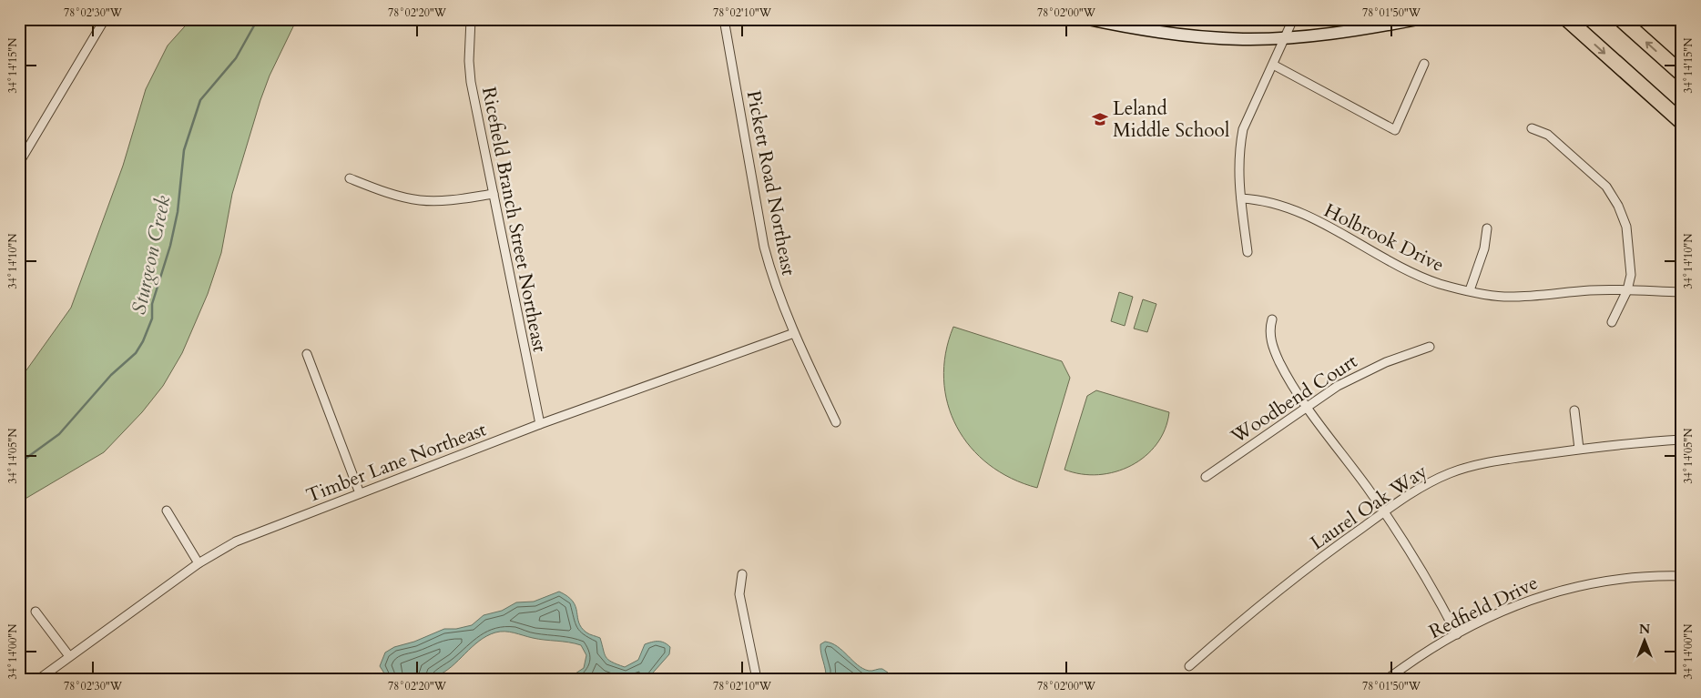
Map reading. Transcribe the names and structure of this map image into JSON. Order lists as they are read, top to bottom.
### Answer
{
  "streets": {
    "street": [
      "Pickett Road Northeast",
      "Ricefield Branch Street Northeast",
      "Holbrook Drive",
      "Woodbend Court",
      "Timber Lane Northeast",
      "Laurel Oak Way",
      "Redfield Drive"
    ]
  },
  "crossings": [
    ["Pickett Road Northeast", "Timber Lane Northeast"],
    ["Ricefield Branch Street Northeast", "Timber Lane Northeast"]
  ],
  "water": ["Sturgeon Creek"],
  "places": {
    "school or university": ["Leland Middle School"]
  },
  "north": "top",
  "coordinates": [
    "78°02'30\"W",
    "78°02'20\"W",
    "78°02'10\"W",
    "78°02'00\"W",
    "78°01'50\"W",
    "34°14'15\"N",
    "34°14'10\"N",
    "34°14'05\"N",
    "34°14'00\"N"
  ]
}
